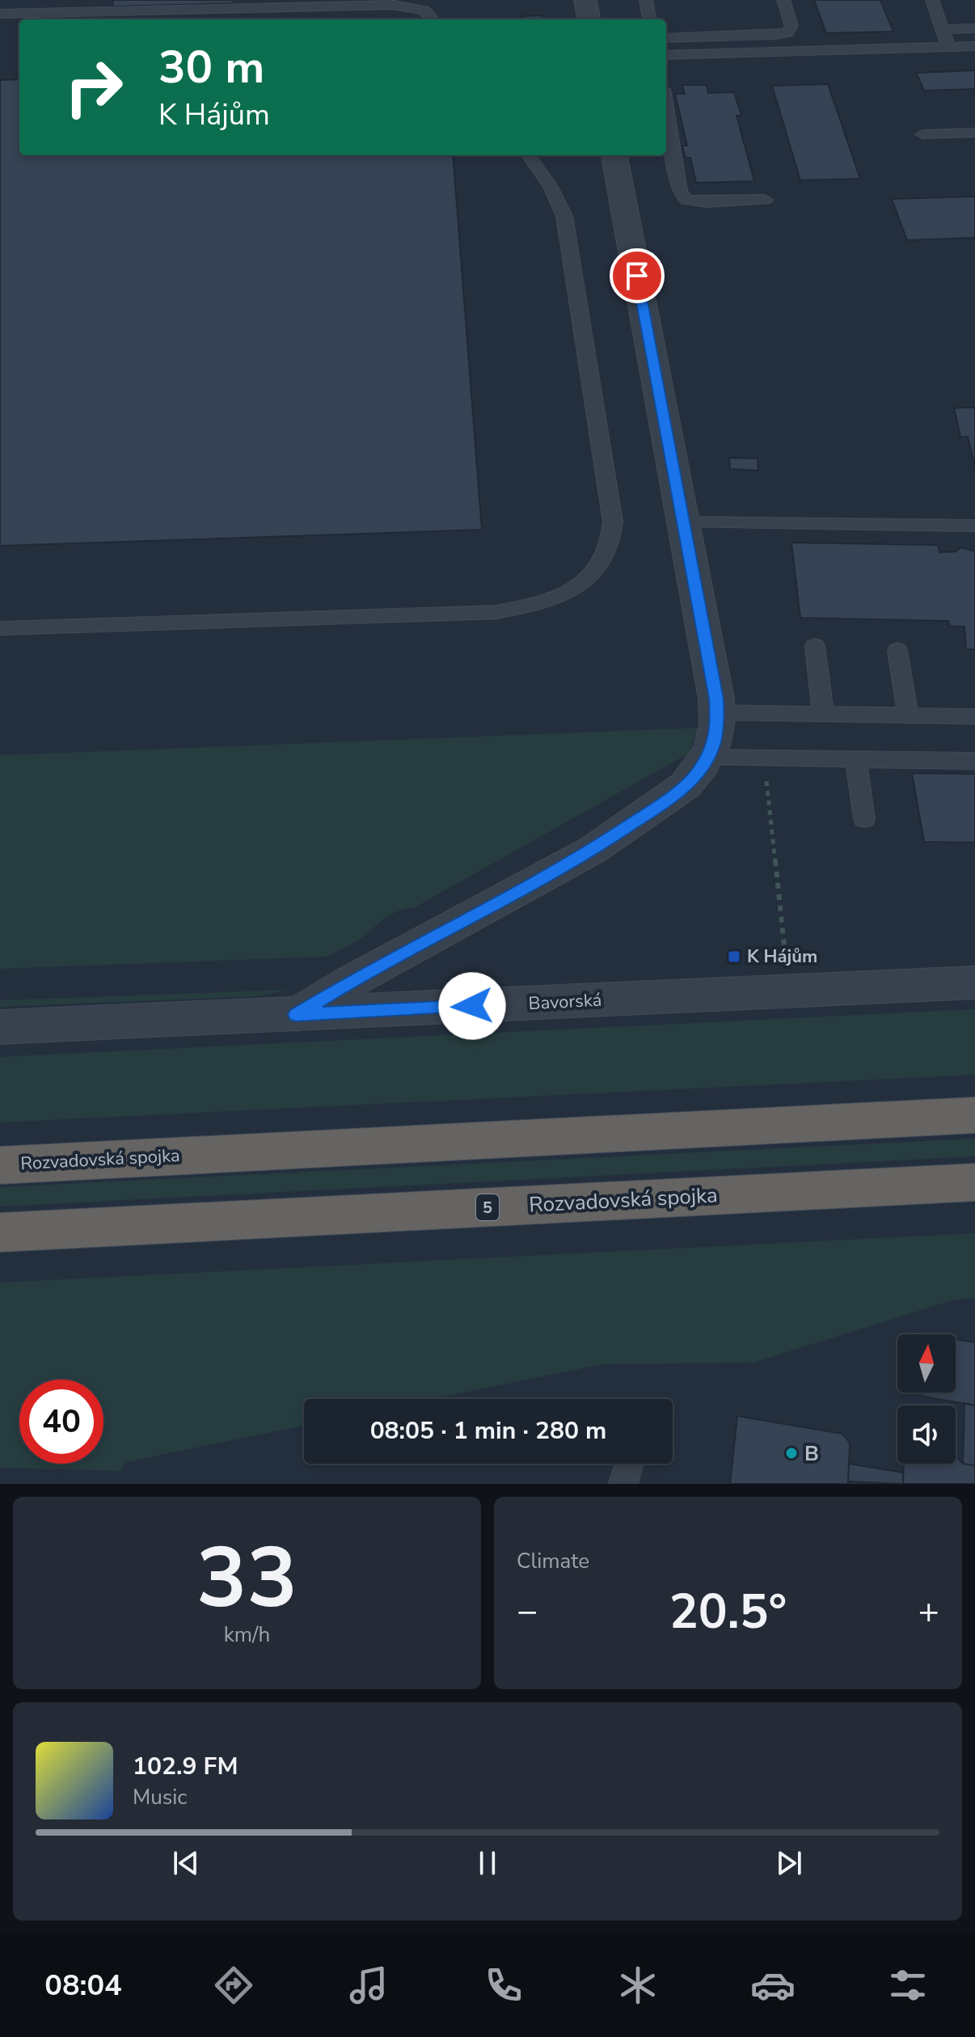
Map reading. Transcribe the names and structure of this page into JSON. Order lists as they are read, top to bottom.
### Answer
{
  "streets": {
    "highway": ["Rozvadovská spojka", "5"],
    "street": ["Bavorská"]
  },
  "places": {
    "transit": ["K Hájům"],
    "other": ["B"]
  },
  "north": "top",
  "page": {
    "turn": ["30 m", "K Hájům"],
    "limit": "40",
    "trip": "08:05 · 1 min · 280 m",
    "tile": [
      ["33", "km/h"],
      "Climate"
    ],
    "heat": ["−", "20.5°", "+"],
    "song": ["102.9 FM", "Music"],
    "tabs": "08:04"
  }
}
